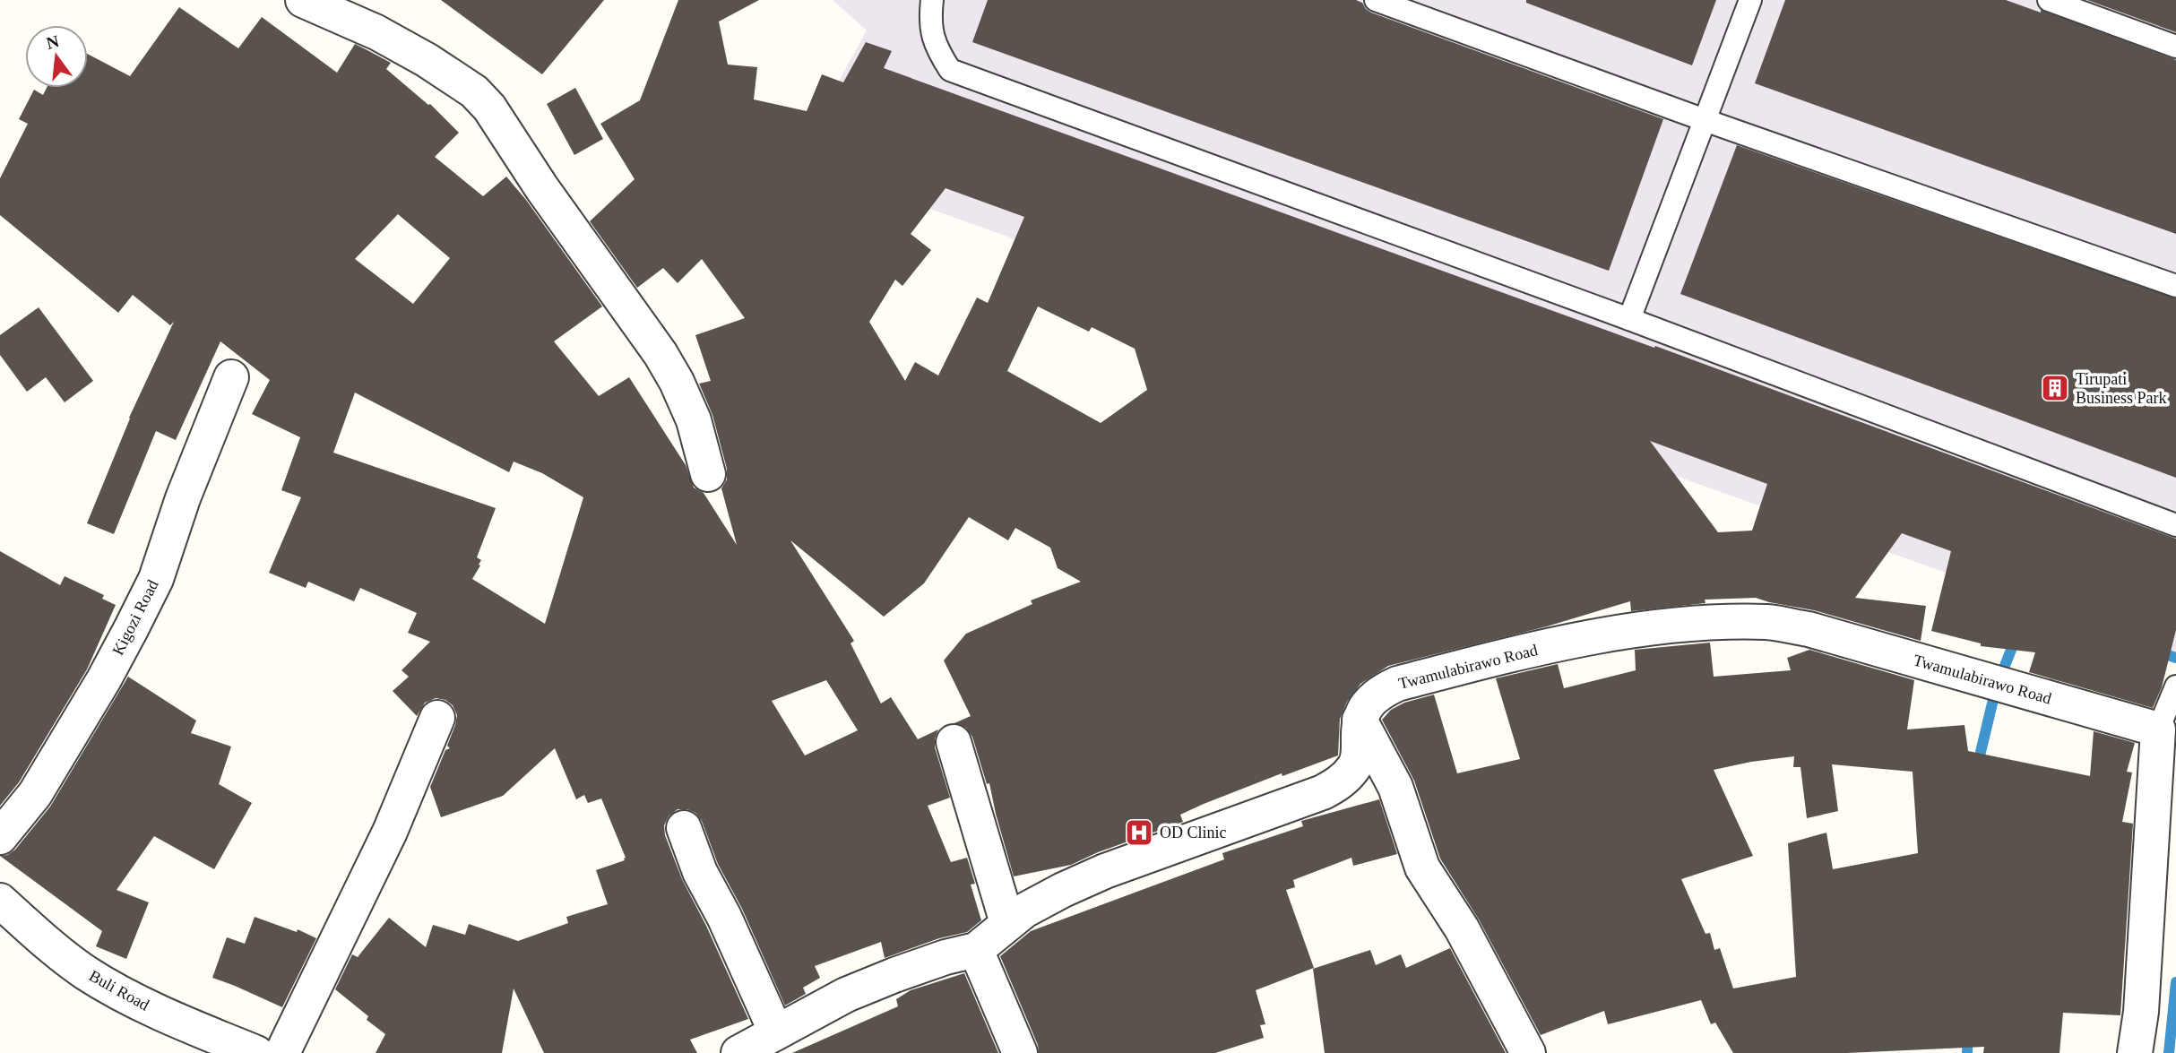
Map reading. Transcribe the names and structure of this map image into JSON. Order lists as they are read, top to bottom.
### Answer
{
  "streets": {
    "street": ["Kigozi Road", "Twamulabirawo Road", "Buli Road"]
  },
  "places": {
    "building": ["Tirupati Business Park"],
    "hospital": ["OD Clinic"]
  },
  "north": "top"
}
